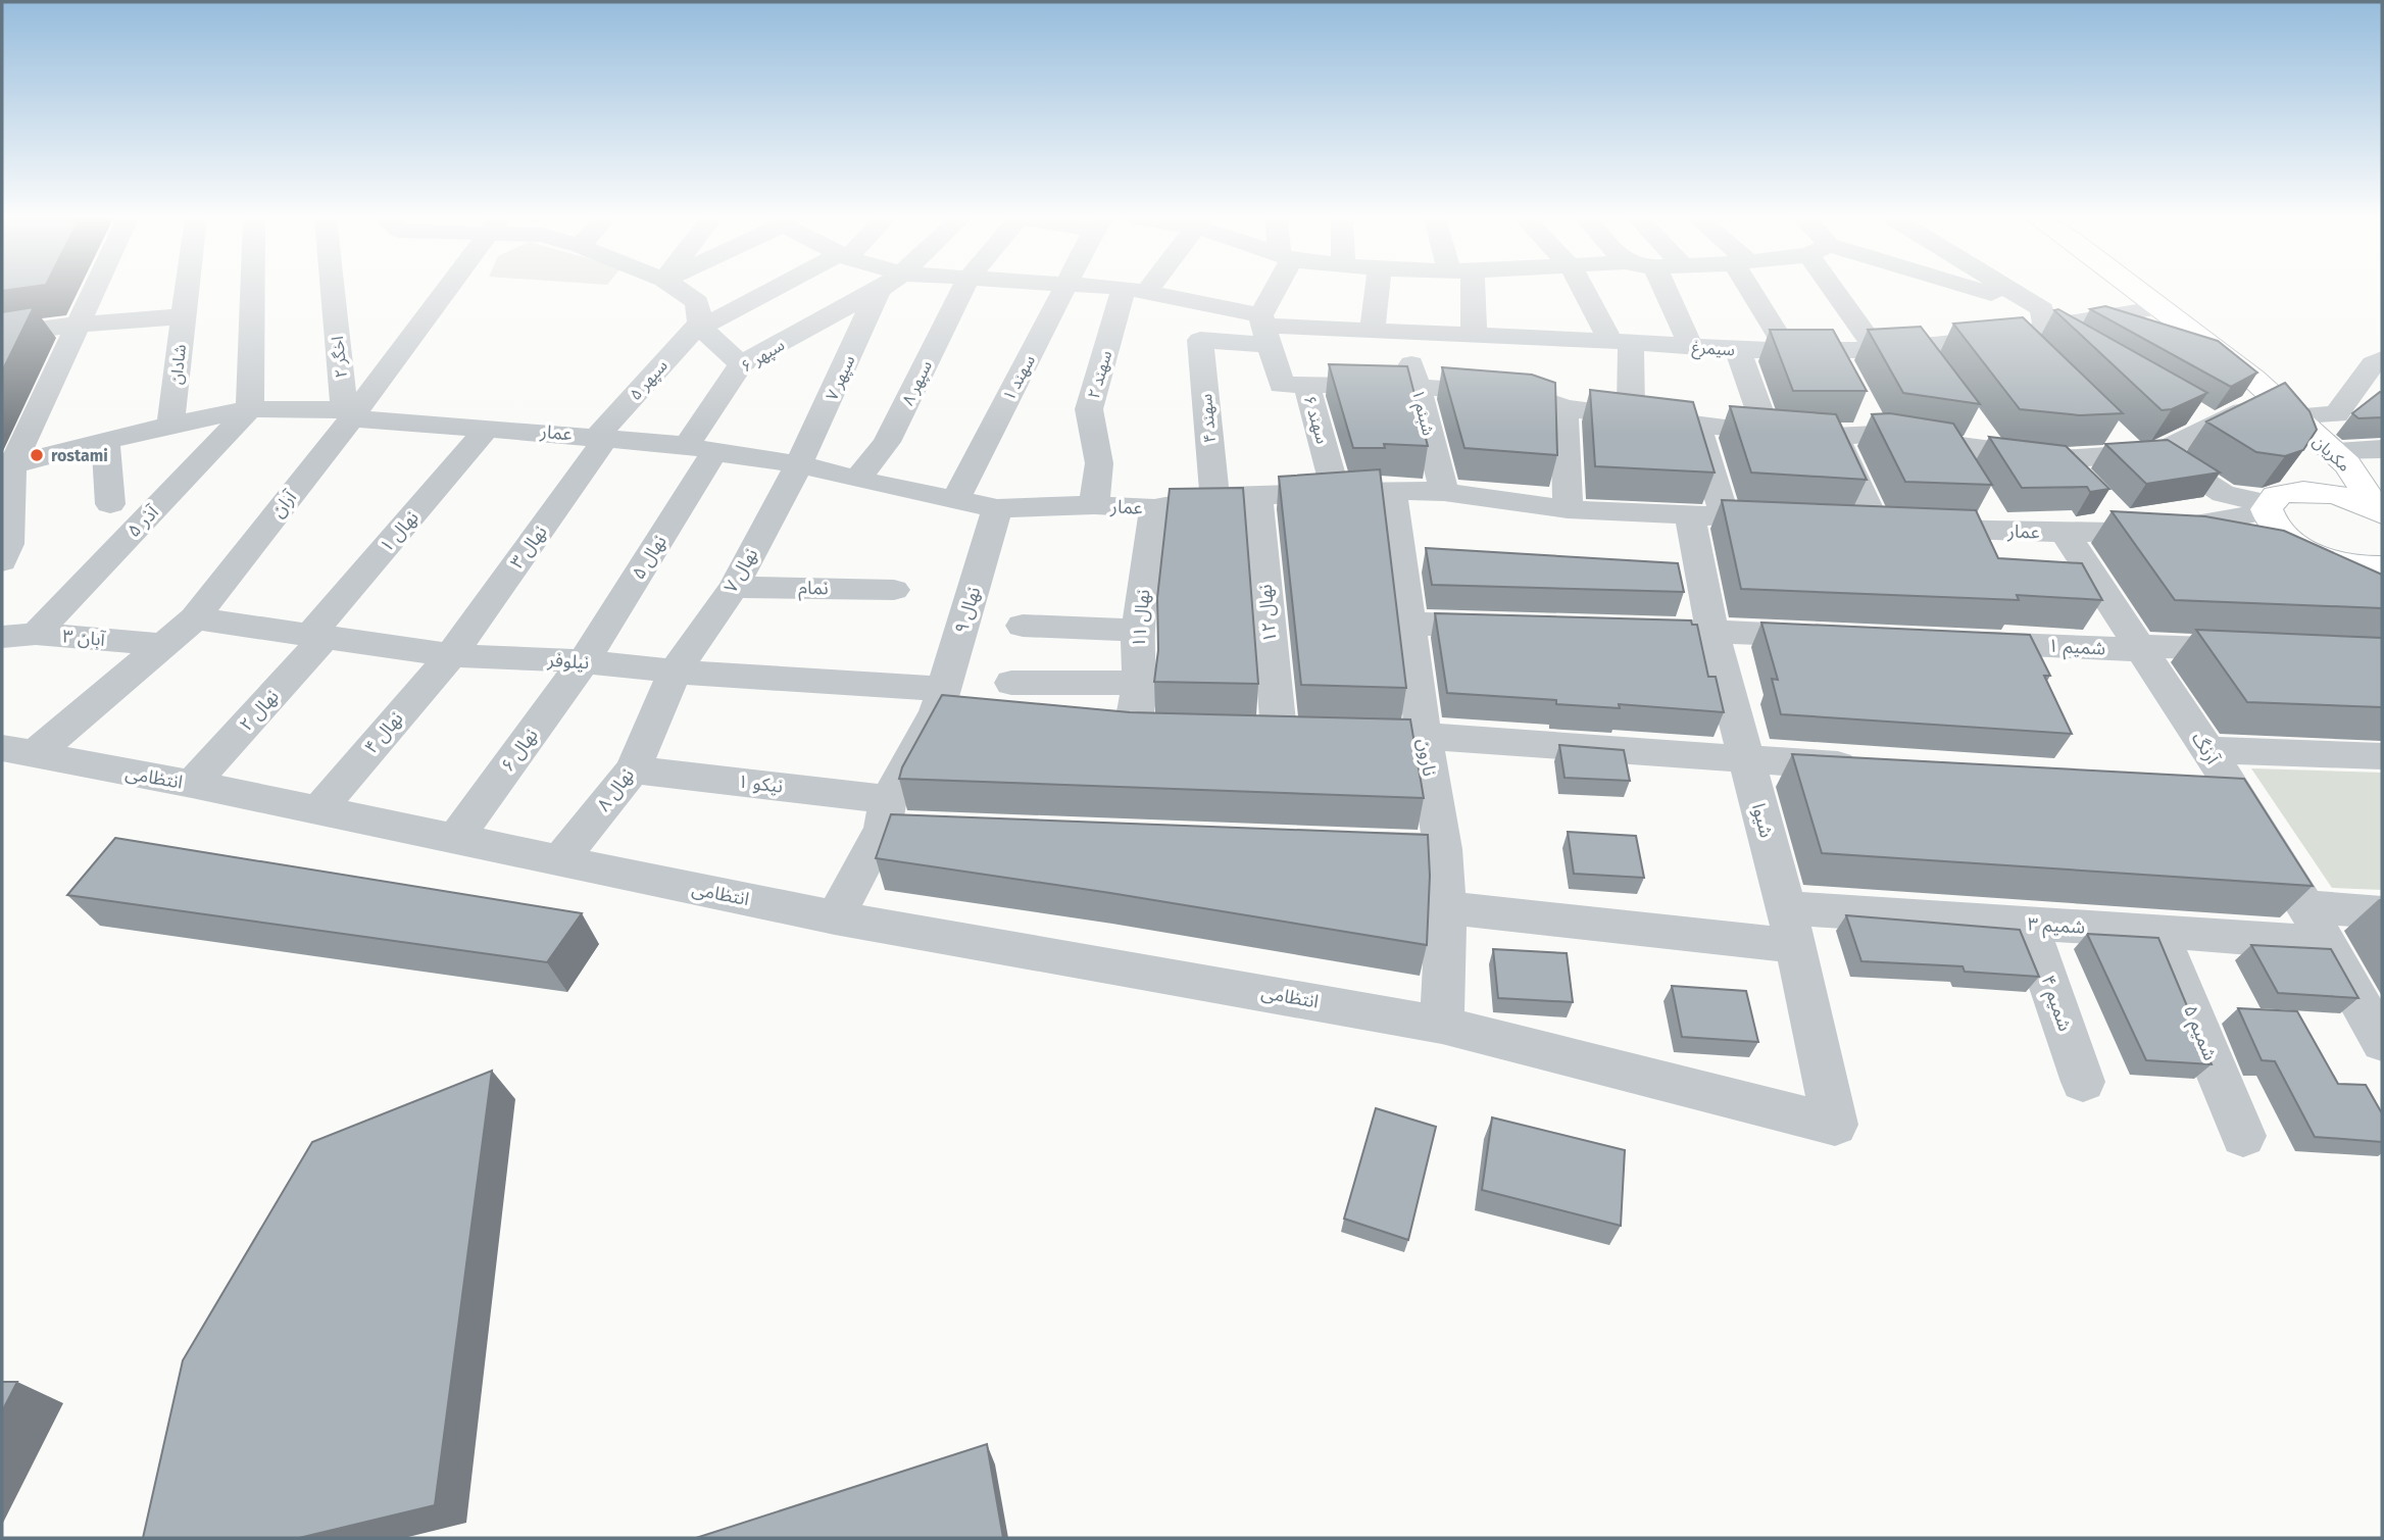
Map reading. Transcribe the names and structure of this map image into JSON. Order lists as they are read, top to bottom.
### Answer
{
  "streets": {
    "main road": ["مکریان"],
    "street": [
      "سیمرغ",
      "سپهر ۶",
      "اخگر ۲",
      "شادان",
      "سهند ۲",
      "سپهر ۷",
      "سهند ۱",
      "سپهر ۵",
      "سپهر ۸",
      "شبنم ۱",
      "سهند ۴",
      "سهند ۶",
      "عمار",
      "آران",
      "آذر ۵",
      "نهال ۱",
      "نهال ۳",
      "نهال ۵",
      "نهال ۷",
      "نمام",
      "نهال ۹",
      "نهال ۱۲",
      "نهال ۱۱",
      "آبان ۳",
      "شمیم ۱",
      "نیلوفر",
      "نهال ۲",
      "نهال ۴",
      "آرنگ",
      "نهال ۶",
      "نارون",
      "انتظامی",
      "نیکو ۱",
      "نهال ۸",
      "شیوا",
      "شمیم ۳",
      "شمیم ۴",
      "شمیم ۵"
    ]
  },
  "crossings": [
    ["سیمرغ", "شبنم ۱"],
    ["سیمرغ", "سهند ۴"],
    ["سیمرغ", "سهند ۶"],
    ["سیمرغ", "مکریان"],
    ["سپهر ۶", "سپهر ۷"],
    ["سپهر ۶", "عمار"],
    ["سپهر ۶", "نهال ۵"],
    ["اخگر ۲", "عمار"],
    ["اخگر ۲", "آران"],
    ["شادان", "عمار"],
    ["سهند ۲", "عمار"],
    ["سپهر ۷", "عمار"],
    ["سپهر ۷", "نهال ۷"],
    ["سهند ۱", "عمار"],
    ["سپهر ۵", "عمار"],
    ["سپهر ۵", "نهال ۳"],
    ["سپهر ۸", "عمار"],
    ["شبنم ۱", "عمار"],
    ["سهند ۴", "سهند ۶"],
    ["سهند ۴", "عمار"],
    ["سهند ۶", "عمار"],
    ["عمار", "آران"],
    ["عمار", "آذر ۵"],
    ["عمار", "نهال ۱"],
    ["عمار", "نهال ۳"],
    ["عمار", "نهال ۵"],
    ["عمار", "نهال ۷"],
    ["عمار", "نهال ۹"],
    ["عمار", "نهال ۱۲"],
    ["عمار", "نهال ۱۱"],
    ["عمار", "آرنگ"],
    ["عمار", "نارون"],
    ["عمار", "شیوا"],
    ["آران", "آبان ۳"],
    ["آران", "نیلوفر"],
    ["آران", "انتظامی"],
    ["آذر ۵", "آبان ۳"],
    ["نهال ۱", "نیلوفر"],
    ["نهال ۱", "نهال ۲"],
    ["نهال ۳", "نیلوفر"],
    ["نهال ۳", "نهال ۴"],
    ["نهال ۵", "نیلوفر"],
    ["نهال ۵", "نهال ۶"],
    ["نهال ۷", "نمام"],
    ["نهال ۷", "نیلوفر"],
    ["نهال ۷", "نهال ۸"],
    ["نهال ۹", "نیلوفر"],
    ["نهال ۹", "انتظامی"],
    ["نهال ۹", "نیکو ۱"],
    ["نهال ۱۲", "نارون"],
    ["شمیم ۱", "آرنگ"],
    ["نیلوفر", "نهال ۲"],
    ["نیلوفر", "نهال ۴"],
    ["نیلوفر", "نهال ۶"],
    ["نیلوفر", "نهال ۸"],
    ["نهال ۲", "انتظامی"],
    ["نهال ۴", "انتظامی"],
    ["آرنگ", "شمیم ۳"],
    ["نهال ۶", "انتظامی"],
    ["نارون", "انتظامی"],
    ["نارون", "شمیم ۳"],
    ["انتظامی", "نهال ۸"],
    ["انتظامی", "شیوا"],
    ["نیکو ۱", "نهال ۸"],
    ["شیوا", "شمیم ۳"],
    ["شمیم ۳", "شمیم ۴"],
    ["شمیم ۳", "شمیم ۵"]
  ],
  "places": ["rostami"]
}
